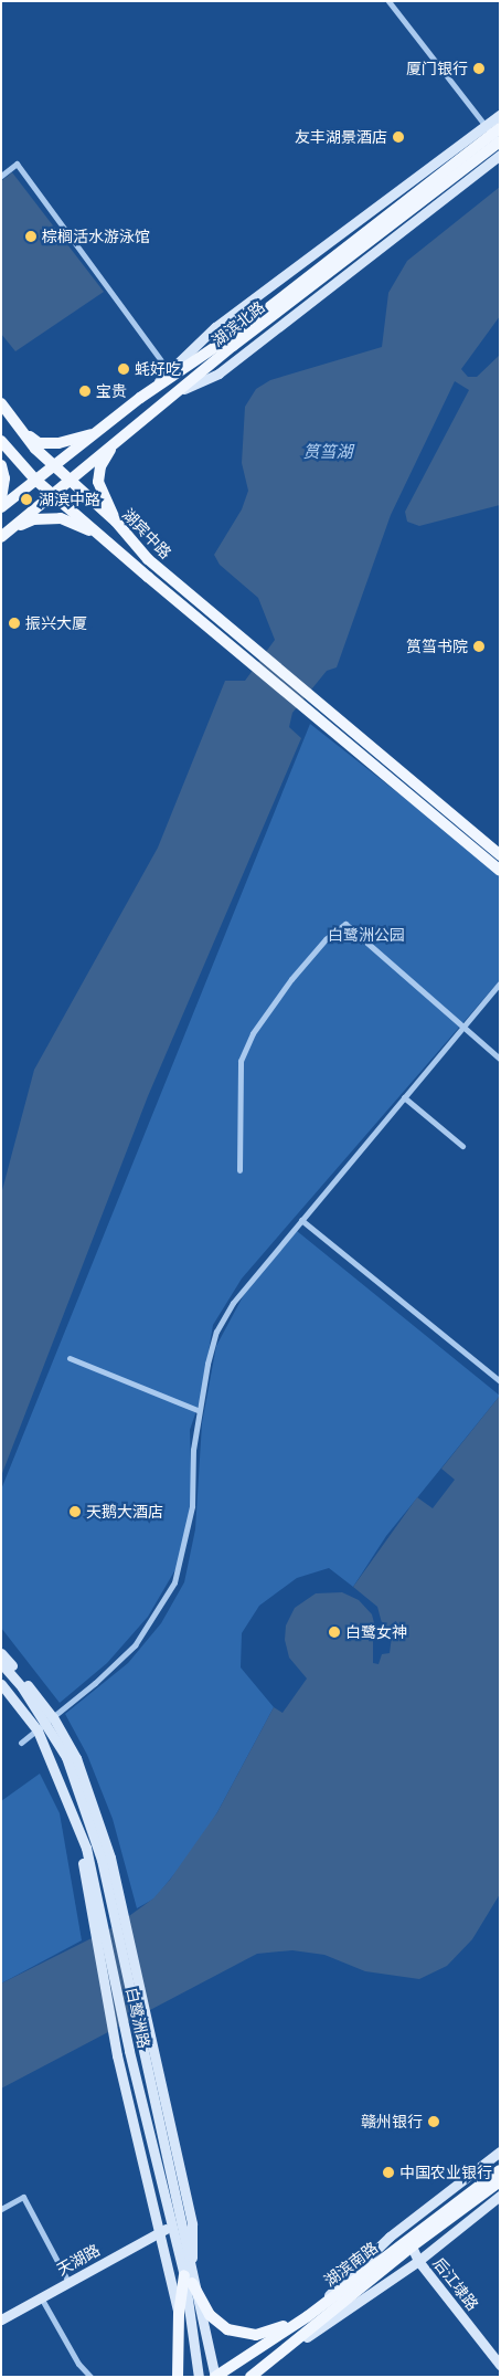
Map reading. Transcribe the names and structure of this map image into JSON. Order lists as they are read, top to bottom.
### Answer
{
  "streets": {
    "main road": [
      "湖滨北路",
      "湖宾中路",
      "白鹭洲路",
      "天湖路",
      "湖滨南路",
      "后江埭路"
    ]
  },
  "crossings": [
    ["湖滨北路", "湖宾中路"],
    ["白鹭洲路", "天湖路"],
    ["白鹭洲路", "湖滨南路"],
    ["湖滨南路", "后江埭路"]
  ],
  "water": ["筼筜湖"],
  "parks": ["白鹭洲公园"],
  "places": [
    "厦门银行",
    "友丰湖景酒店",
    "棕榈活水游泳馆",
    "蚝好吃",
    "宝贵",
    "湖滨中路",
    "振兴大厦",
    "筼筜书院",
    "天鹅大酒店",
    "白鹭女神",
    "赣州银行",
    "中国农业银行"
  ]
}
